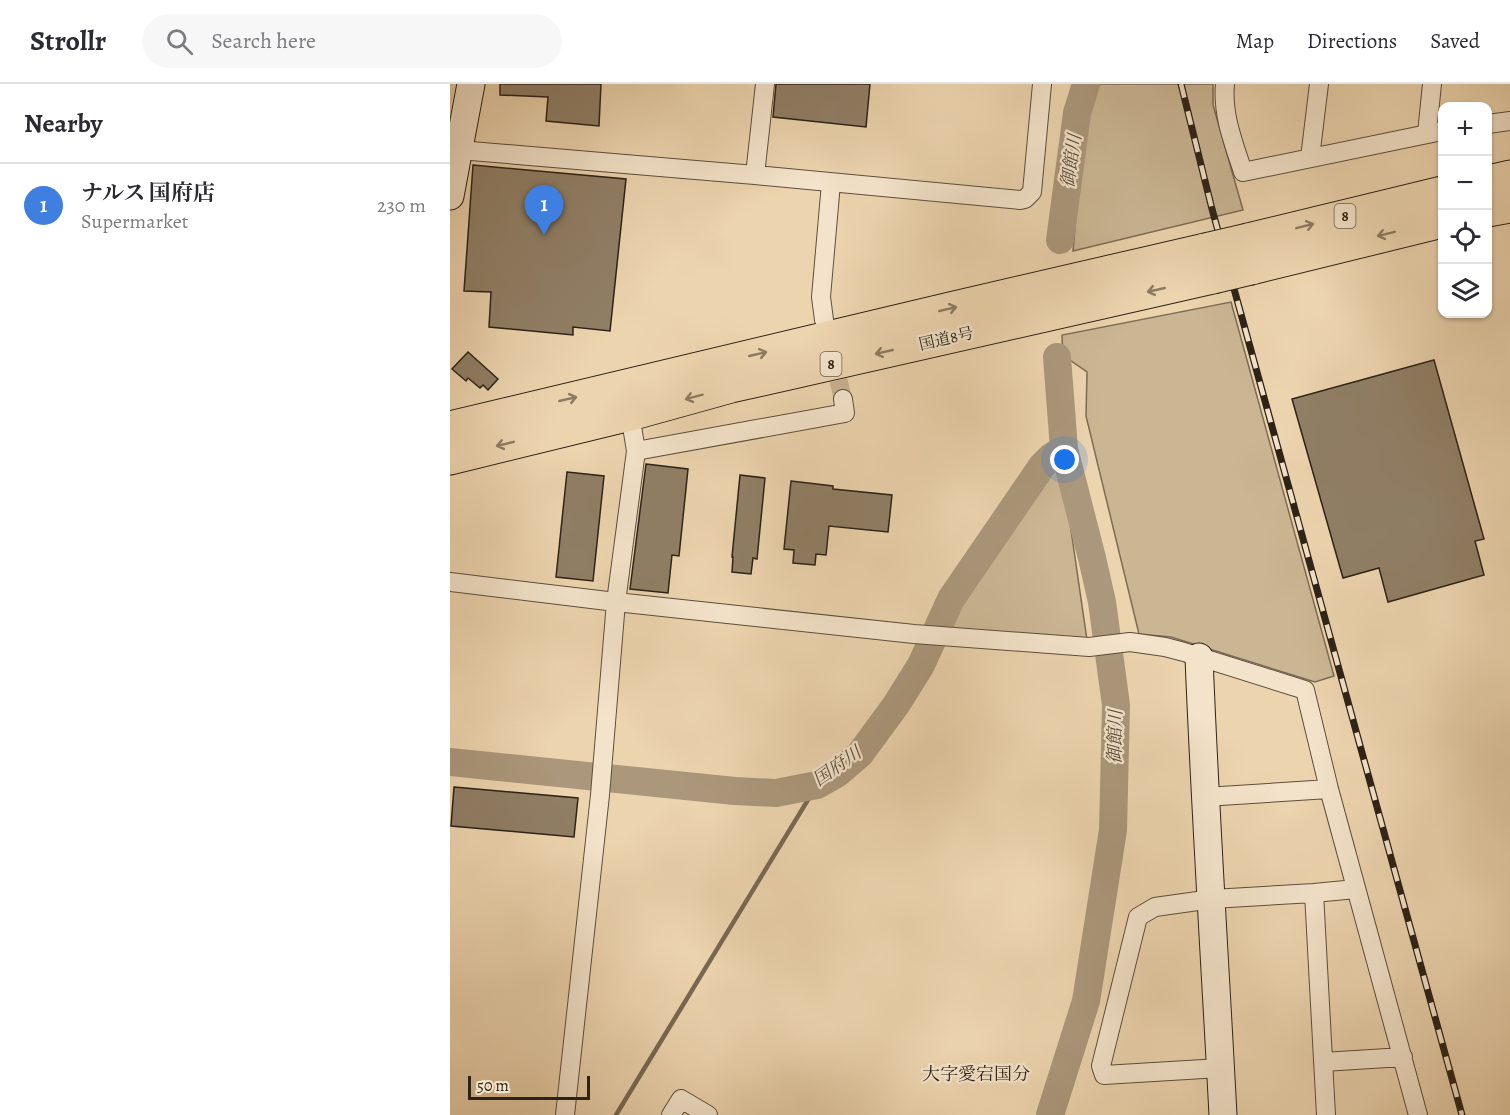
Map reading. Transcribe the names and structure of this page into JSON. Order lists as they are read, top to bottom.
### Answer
{
  "streets": {
    "highway": ["8", "国道8号"]
  },
  "districts": ["大字愛宕国分"],
  "water": ["御館川", "国府川"],
  "scale_bar": "50 m",
  "page": {
    "header": "Strollr",
    "search": "Search here",
    "nav": ["Map", "Directions", "Saved"],
    "heading": "Nearby",
    "map_buttons": ["+", "−"],
    "list": [
      {
        "mark": "1",
        "name": "ナルス 国府店",
        "note": "Supermarket",
        "value": "230 m"
      }
    ],
    "pins": "1",
    "scale": "50 m"
  }
}
